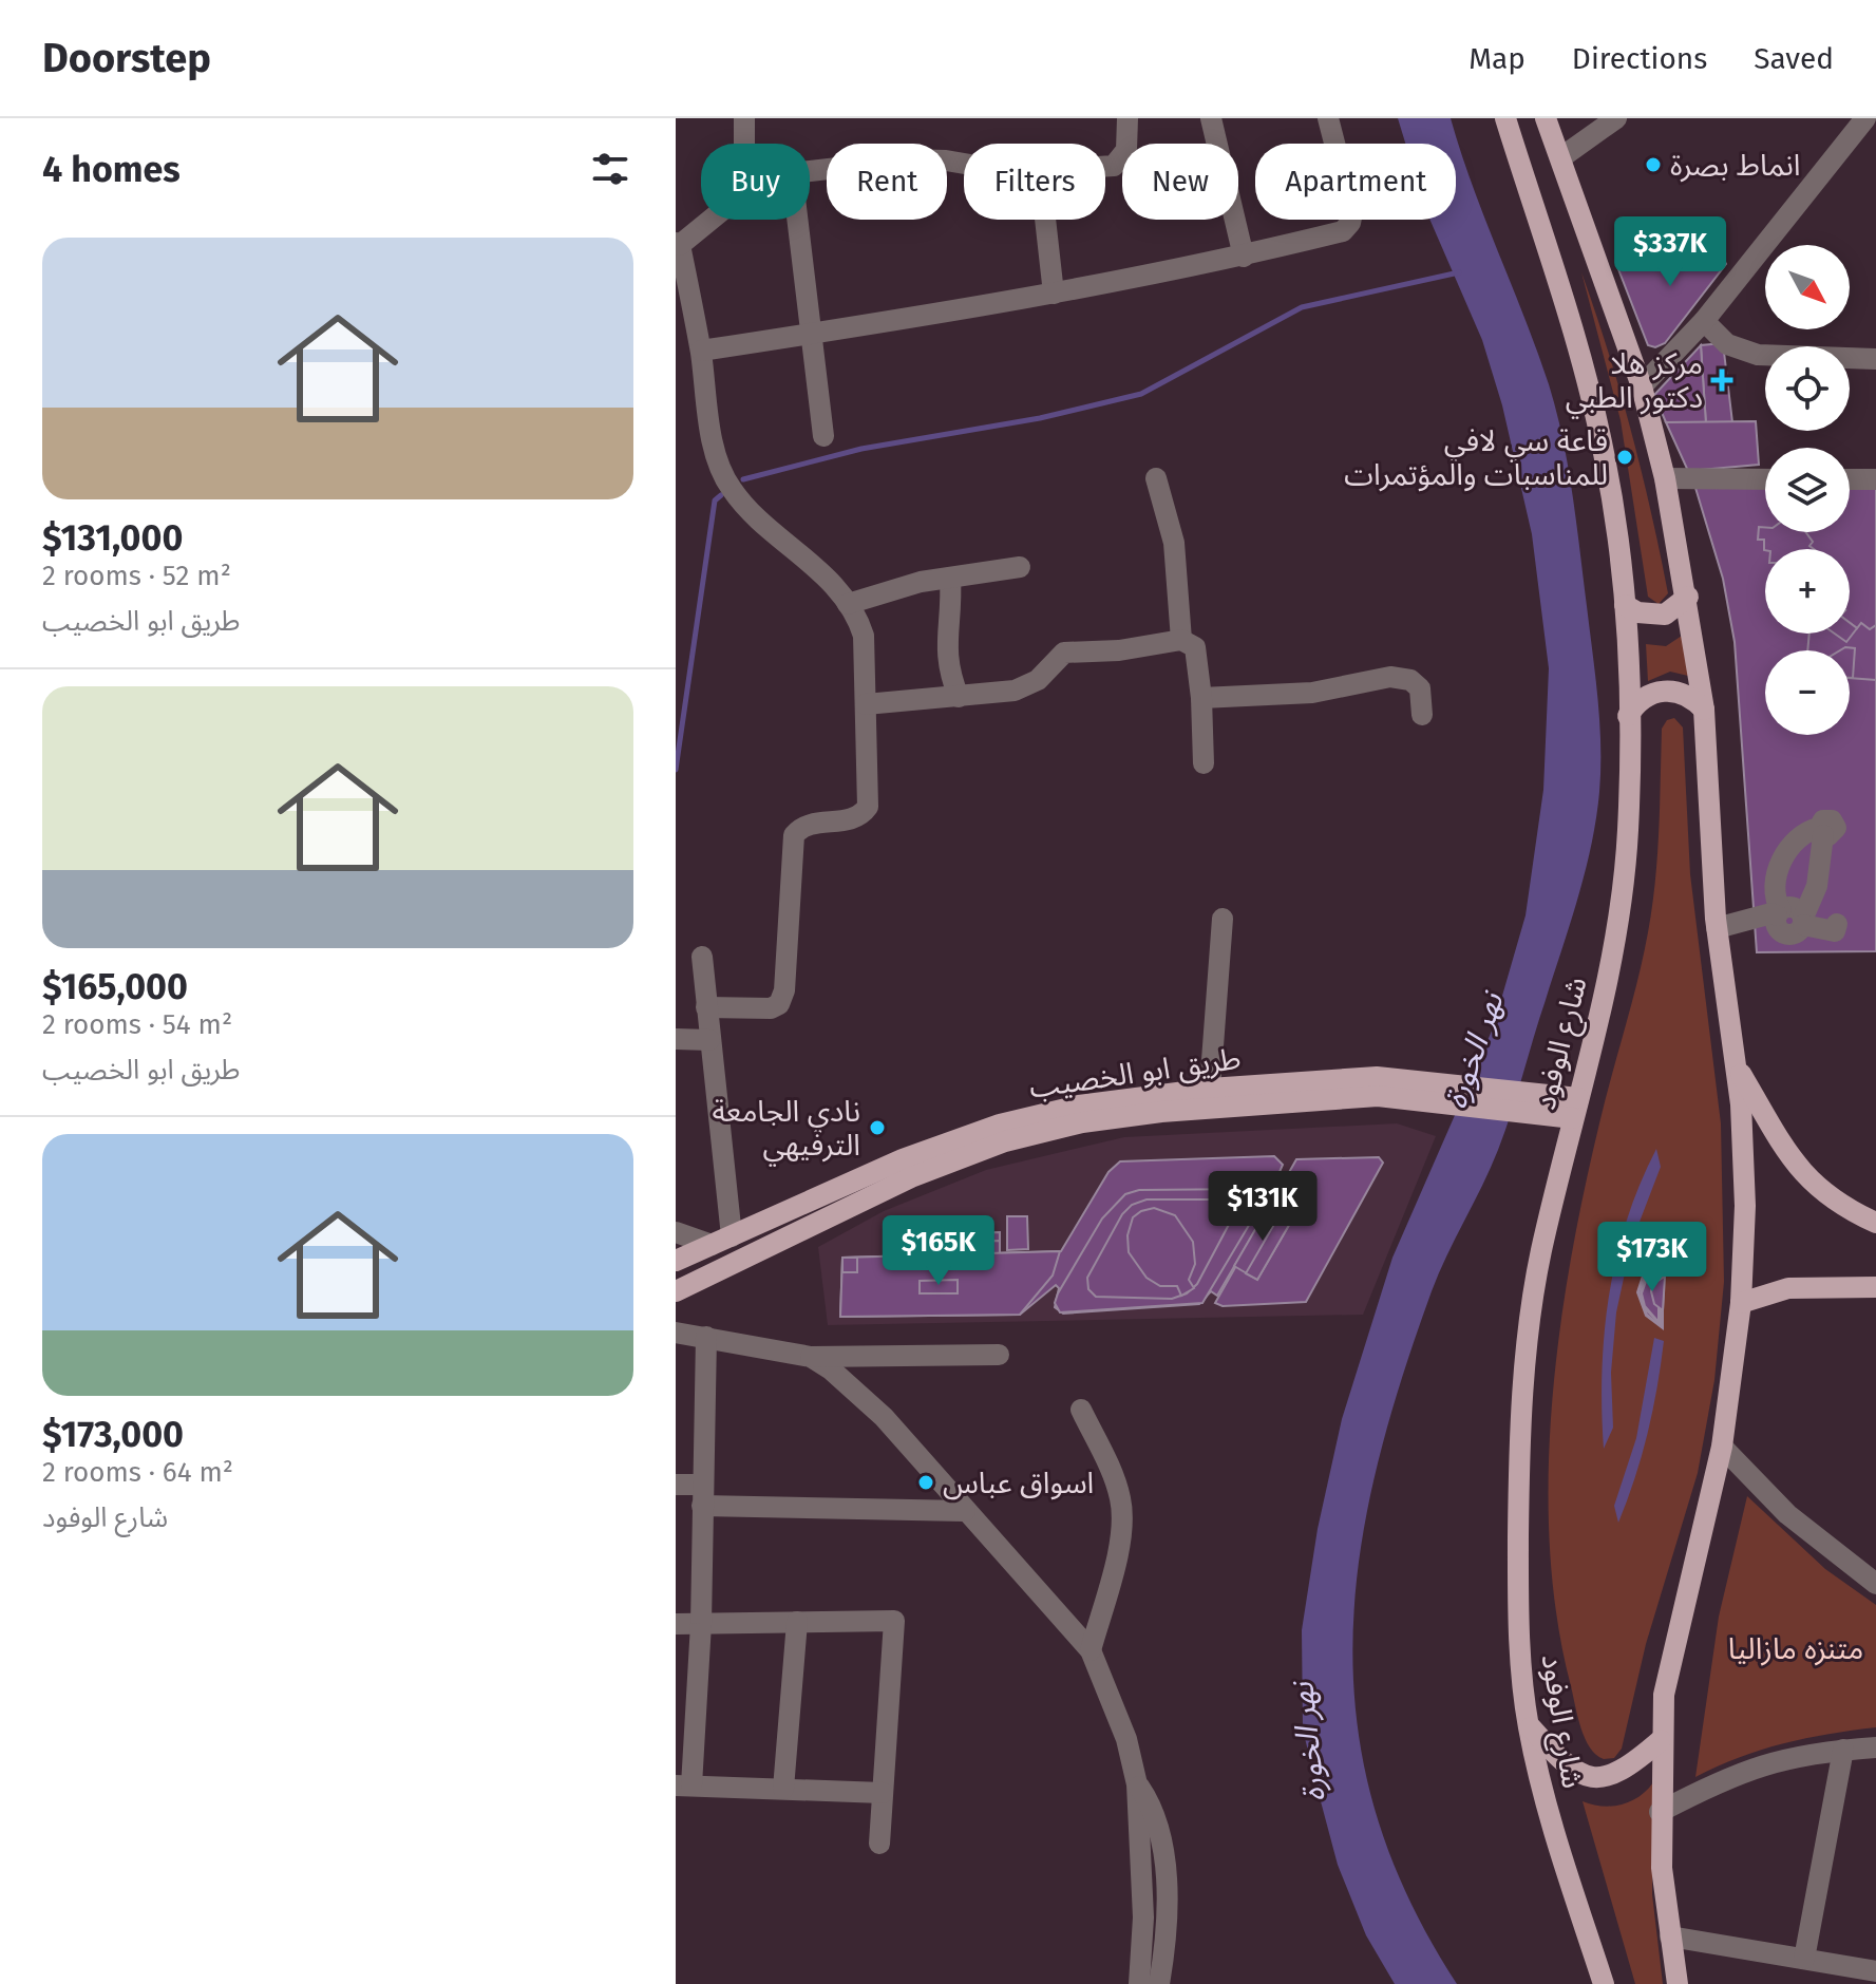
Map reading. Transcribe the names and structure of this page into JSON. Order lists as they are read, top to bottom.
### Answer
{
  "streets": {
    "main road": ["شارع الوفود", "طريق ابو الخصيب"]
  },
  "crossings": [
    ["شارع الوفود", "طريق ابو الخصيب"]
  ],
  "water": ["نهر الخورة"],
  "parks": ["متنزه مازاليا"],
  "places": {
    "other": [
      "انماط بصرة",
      "قاعة سي لافي للمناسبات والمؤتمرات",
      "نادي الجامعة الترفيهي",
      "اسواق عباس"
    ],
    "health": ["مركز هلا دكتور الطبي"]
  },
  "north": "bottom right",
  "page": {
    "header": "Doorstep",
    "nav": ["Map", "Directions", "Saved"],
    "heading": "4 homes",
    "chip": [
      "Buy",
      "Rent",
      "Filters",
      "New",
      "Apartment"
    ],
    "price": [
      "$337K",
      "$131K",
      "$165K",
      "$173K"
    ],
    "list": [
      {
        "name": "$131,000",
        "note": "2 rooms · 52 m² · طريق ابو الخصيب"
      },
      {
        "name": "$165,000",
        "note": "2 rooms · 54 m² · طريق ابو الخصيب"
      },
      {
        "name": "$173,000",
        "note": "2 rooms · 64 m² · شارع الوفود"
      }
    ],
    "map_buttons": ["+", "−"]
  }
}
